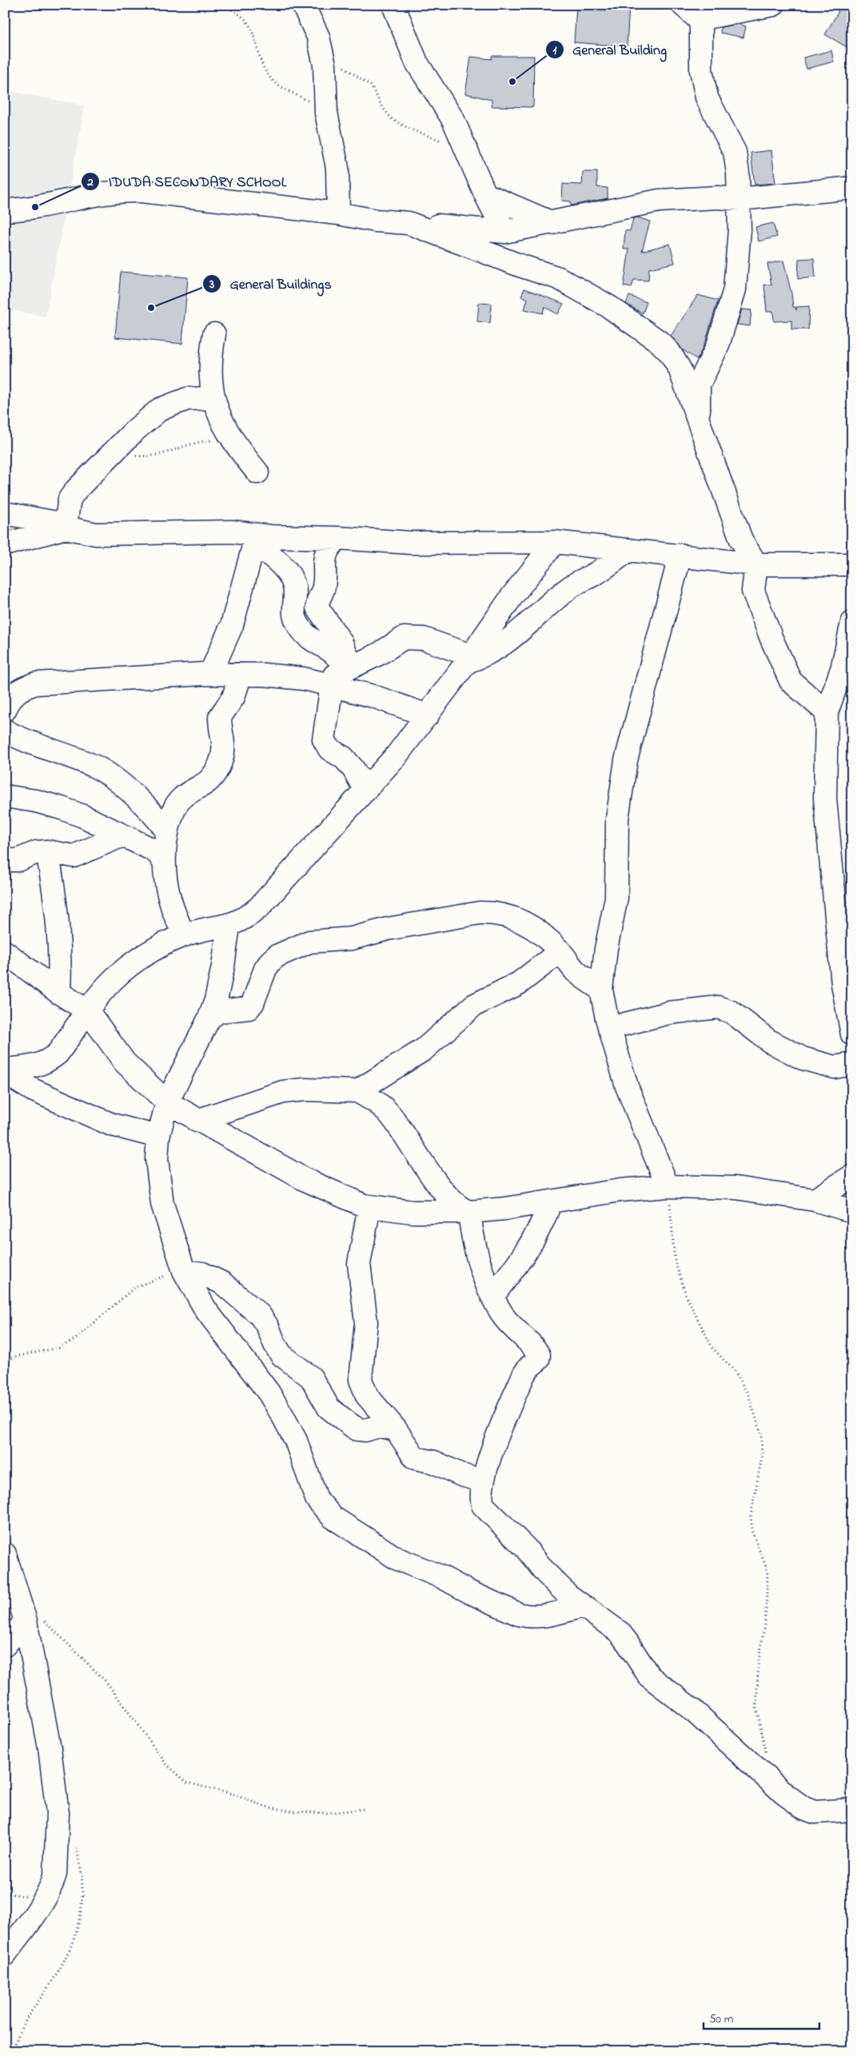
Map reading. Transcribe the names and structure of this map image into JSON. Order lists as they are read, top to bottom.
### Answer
{
  "places": ["General Building", "IDUDA SECONDARY SCHOOL", "General Buildings"],
  "scale_bar": "50 m"
}
